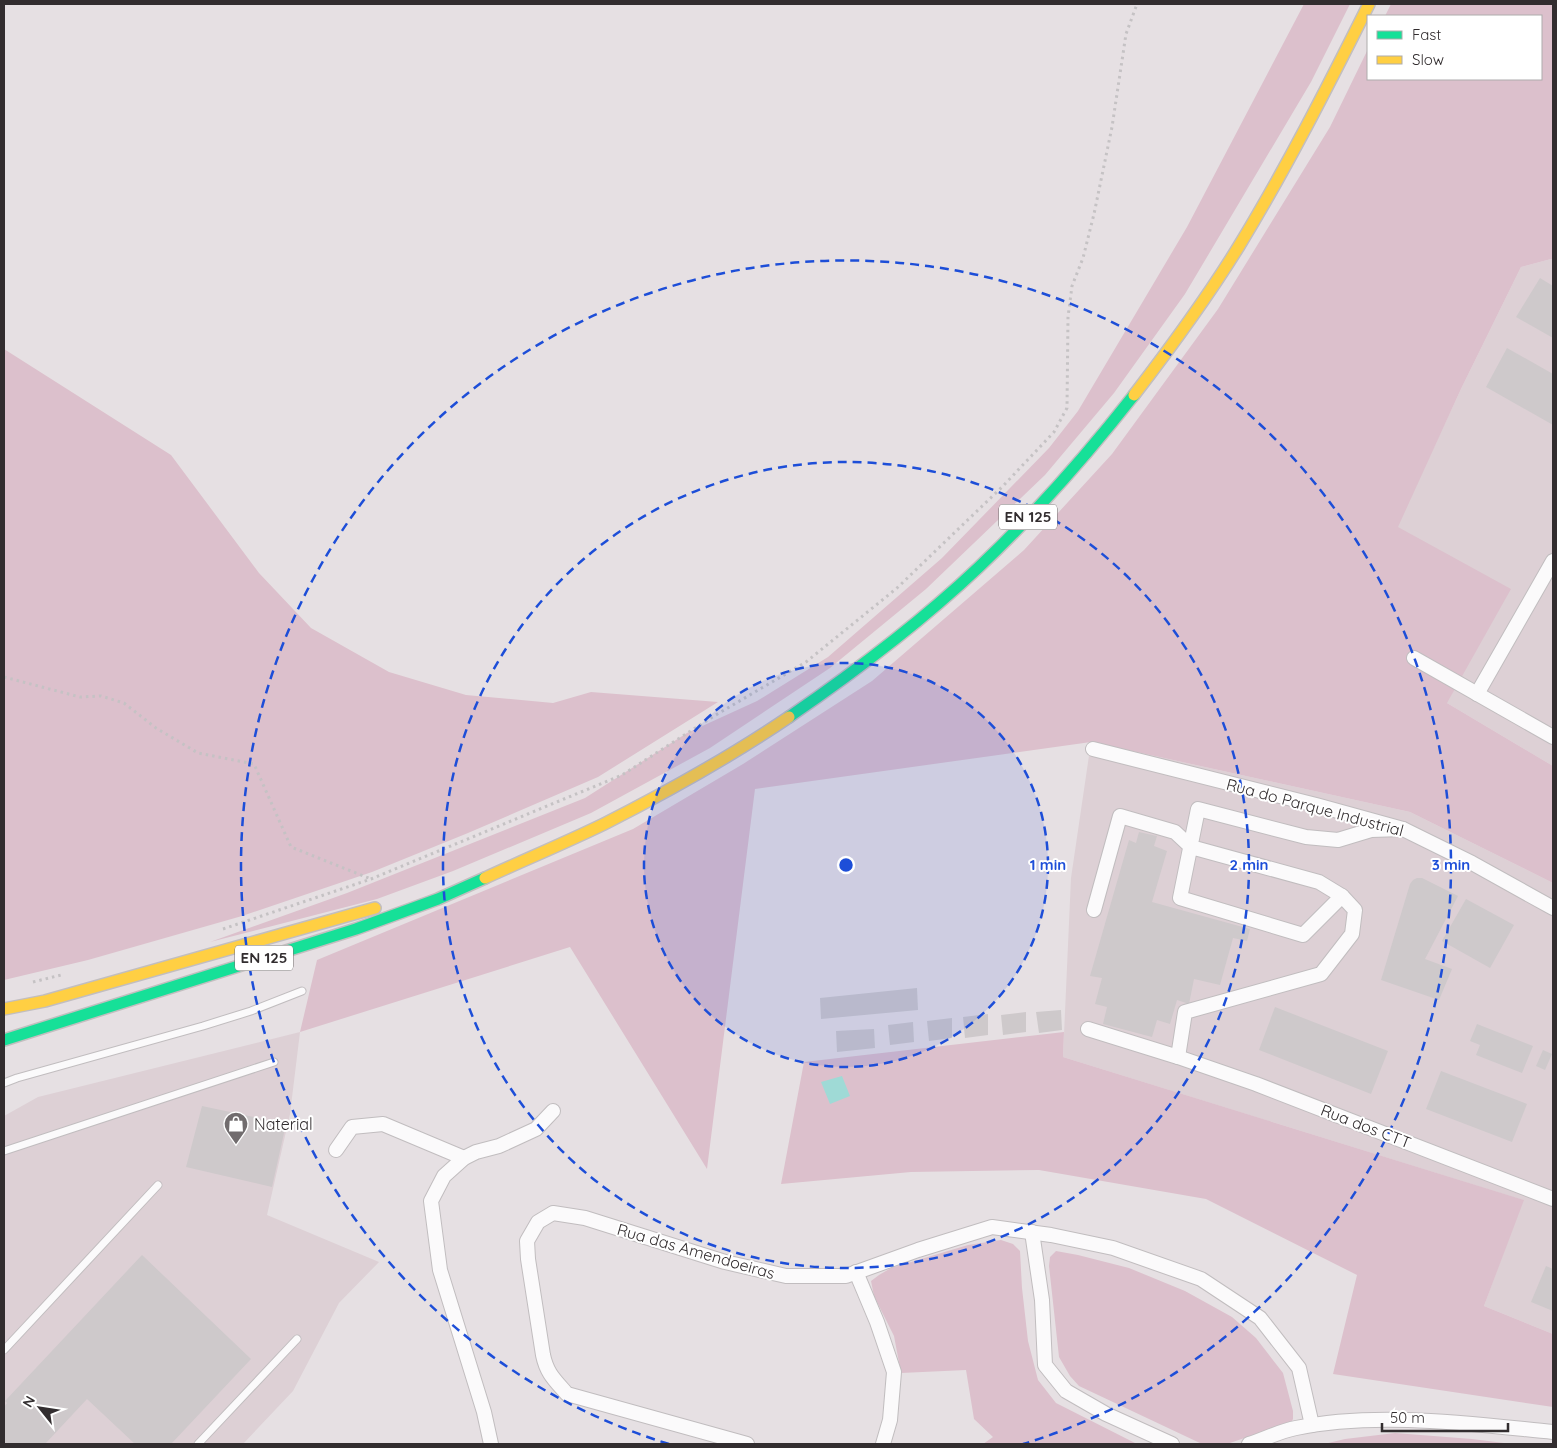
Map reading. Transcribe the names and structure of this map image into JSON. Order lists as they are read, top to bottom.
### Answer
{
  "streets": {
    "main road": ["EN 125"],
    "street": ["Rua do Parque Industrial", "Rua dos CTT", "Rua das Amendoeiras"]
  },
  "places": {
    "shop": ["Naterial"]
  },
  "legend": ["Fast", "Slow"],
  "scale_bar": "50 m",
  "north": "top left",
  "rings": ["1 min", "2 min", "3 min"]
}
